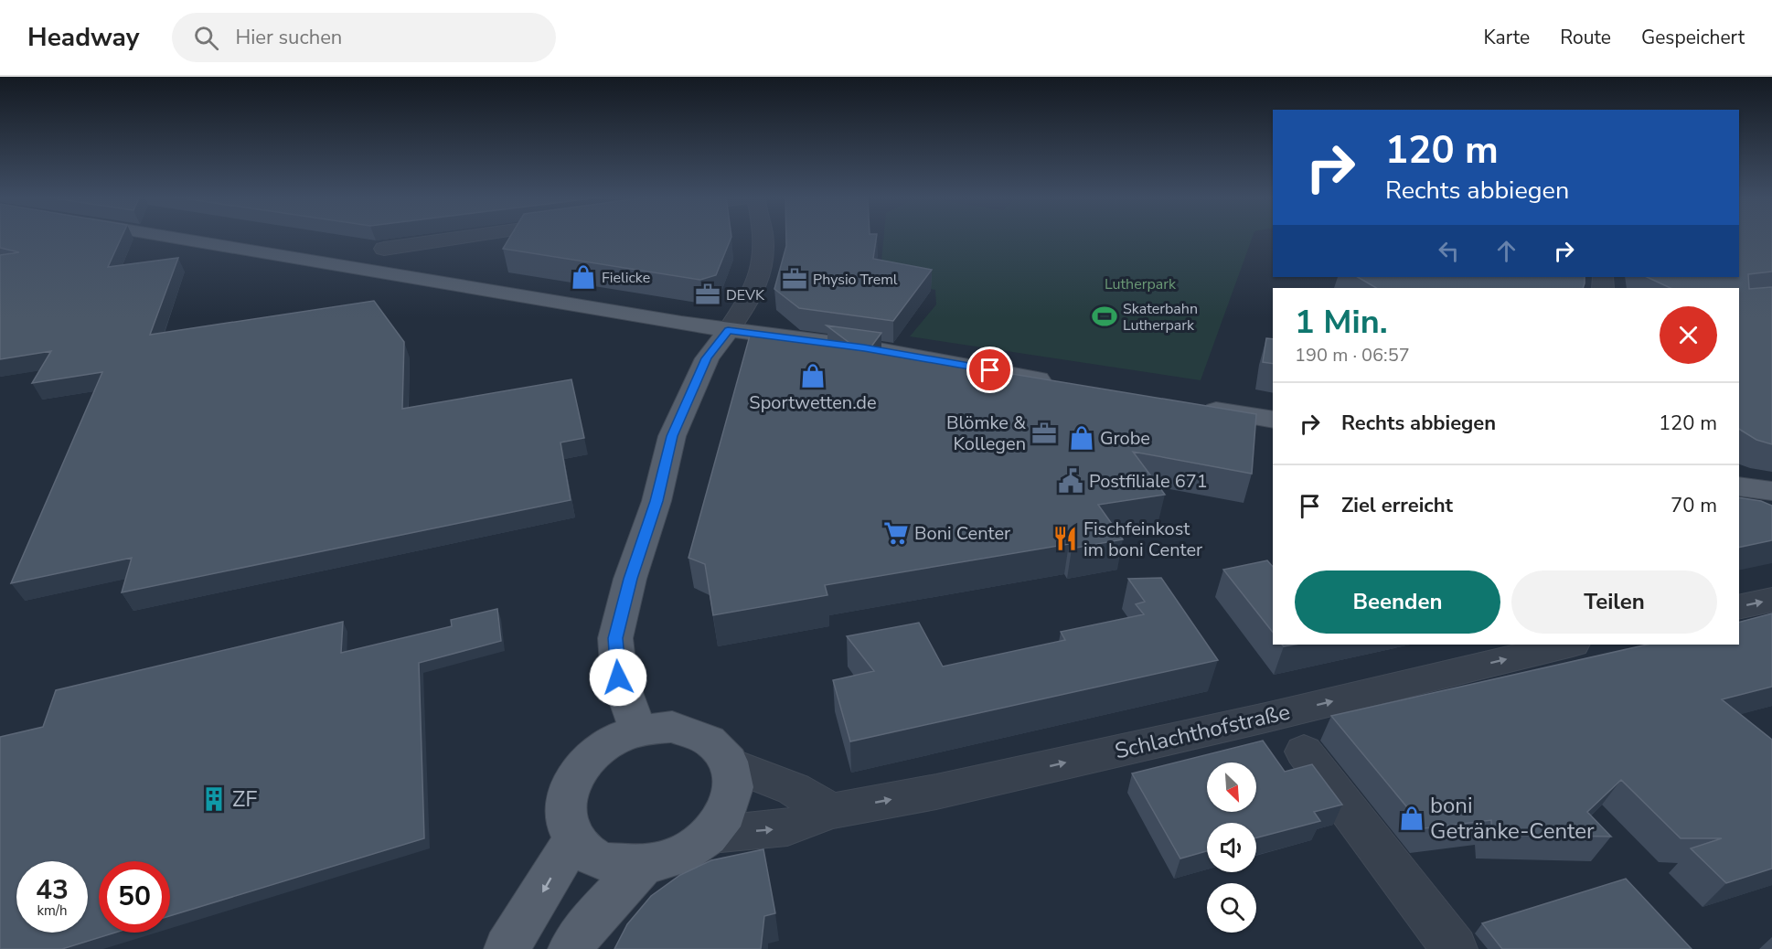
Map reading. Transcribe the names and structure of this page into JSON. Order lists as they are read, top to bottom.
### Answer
{
  "streets": {
    "street": ["Schlachthofstraße"]
  },
  "one_way": ["Schlachthofstraße"],
  "parks": ["Lutherpark"],
  "places": {
    "shop": [
      "Fielicke",
      "Sportwetten.de",
      "Grobe",
      "boni Getränke-Center"
    ],
    "office": ["Physio Treml", "DEVK", "Blömke & Kollegen"],
    "sports": ["Skaterbahn Lutherpark"],
    "public building": ["Postfiliale 671"],
    "supermarket": ["Boni Center"],
    "restaurant": ["Fischfeinkost im boni Center"],
    "building": ["ZF"]
  },
  "north": "bottom right",
  "page": {
    "header": "Headway",
    "search": "Hier suchen",
    "nav": ["Karte", "Route", "Gespeichert"],
    "turn": ["120 m", "Rechts abbiegen"],
    "heading": ["1 Min.", "190 m · 06:57"],
    "list": [
      {
        "name": "Rechts abbiegen",
        "value": "120 m"
      },
      {
        "name": "Ziel erreicht",
        "value": "70 m"
      }
    ],
    "buttons": ["Beenden", "Teilen"],
    "speed": "43 km/h",
    "limit": "50"
  }
}
